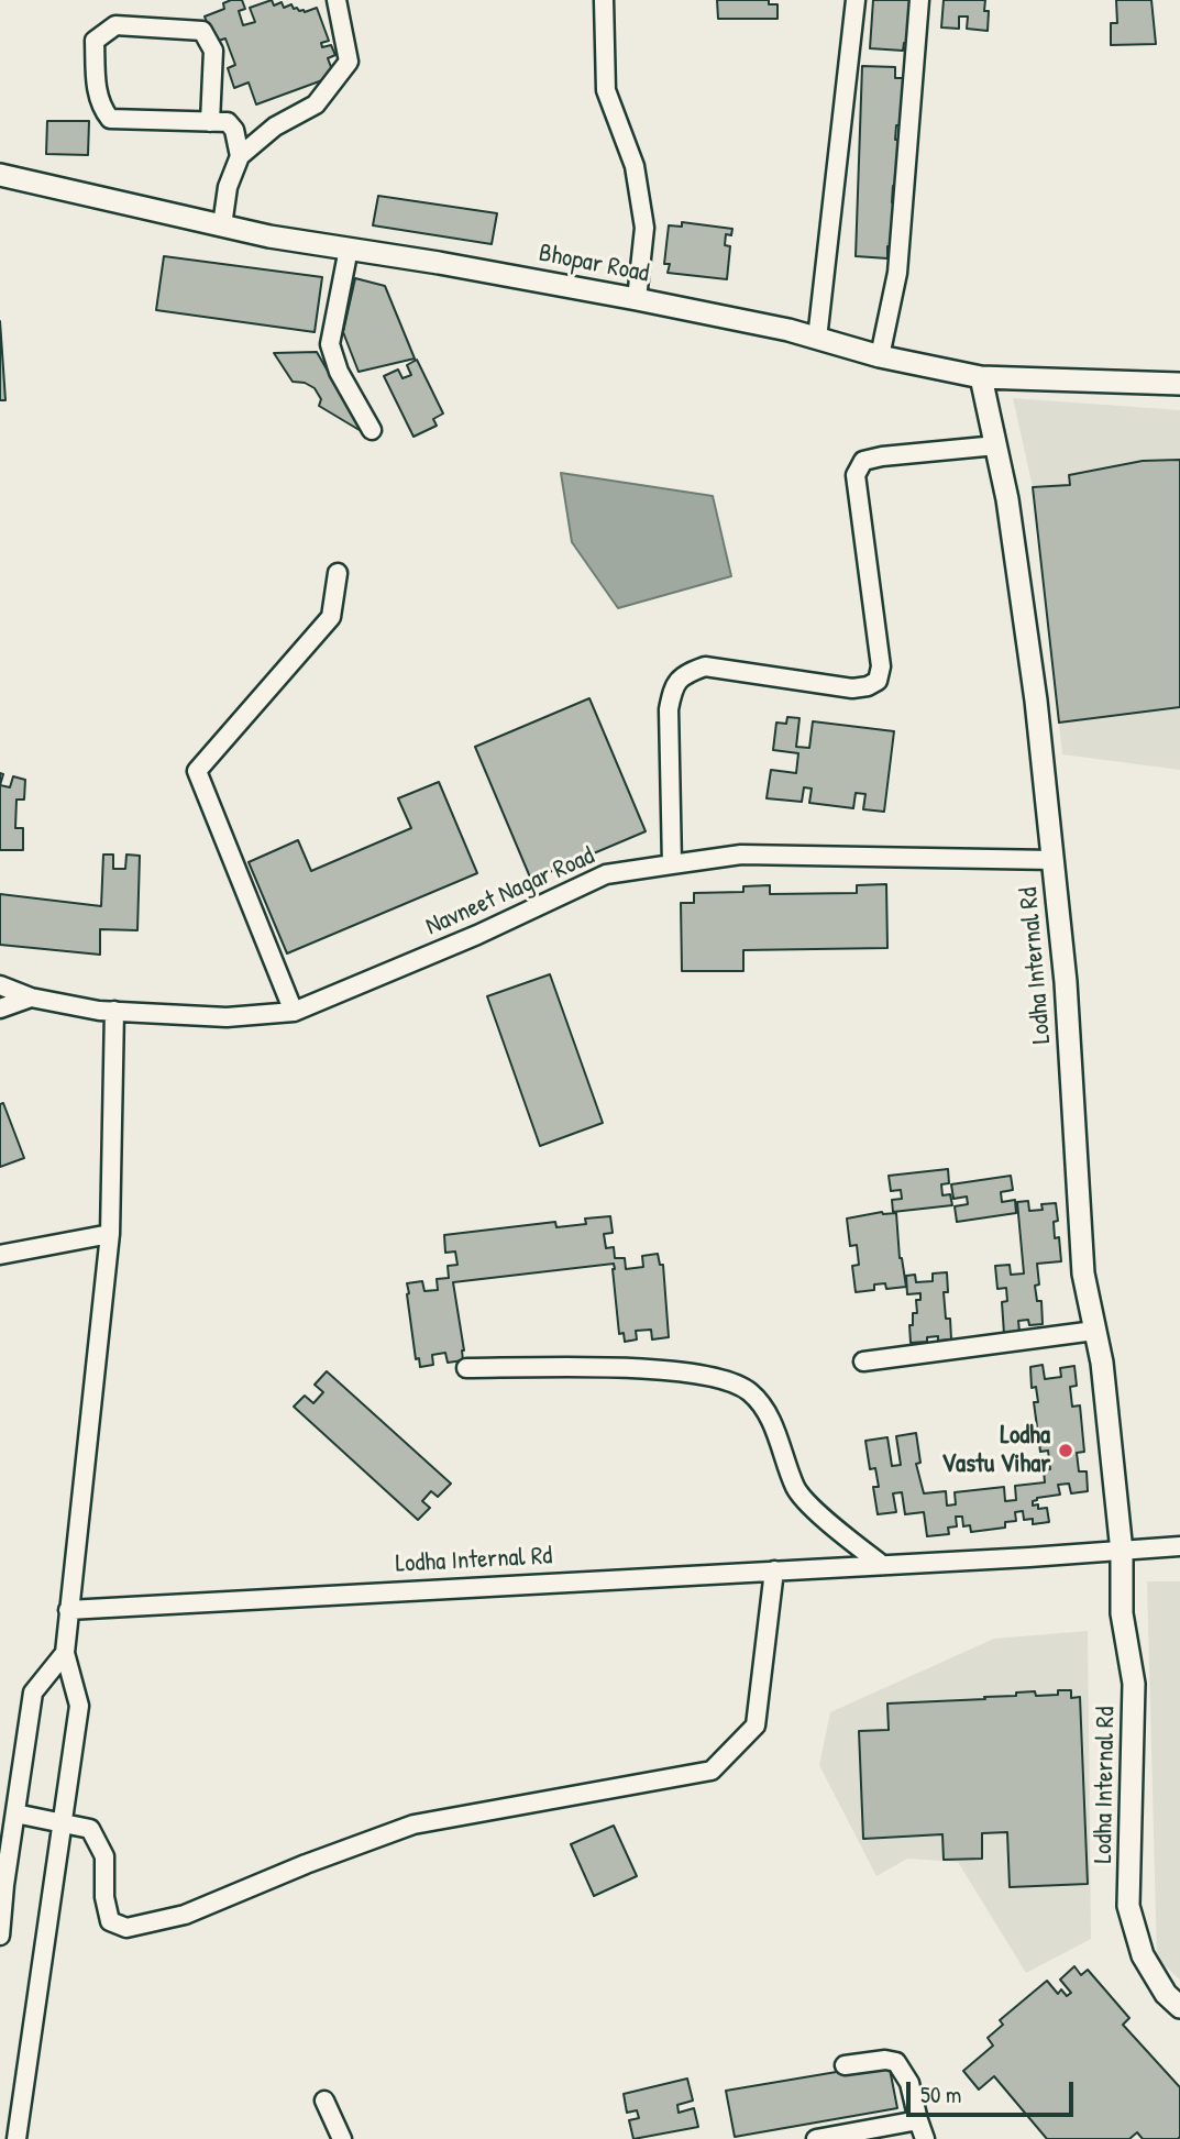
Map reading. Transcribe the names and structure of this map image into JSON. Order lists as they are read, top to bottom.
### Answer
{
  "streets": {
    "street": ["Bhopar Road", "Navneet Nagar Road", "Lodha Internal Rd"]
  },
  "crossings": [
    ["Bhopar Road", "Lodha Internal Rd"],
    ["Navneet Nagar Road", "Lodha Internal Rd"]
  ],
  "places": ["Lodha Vastu Vihar"],
  "scale_bar": "50 m"
}
